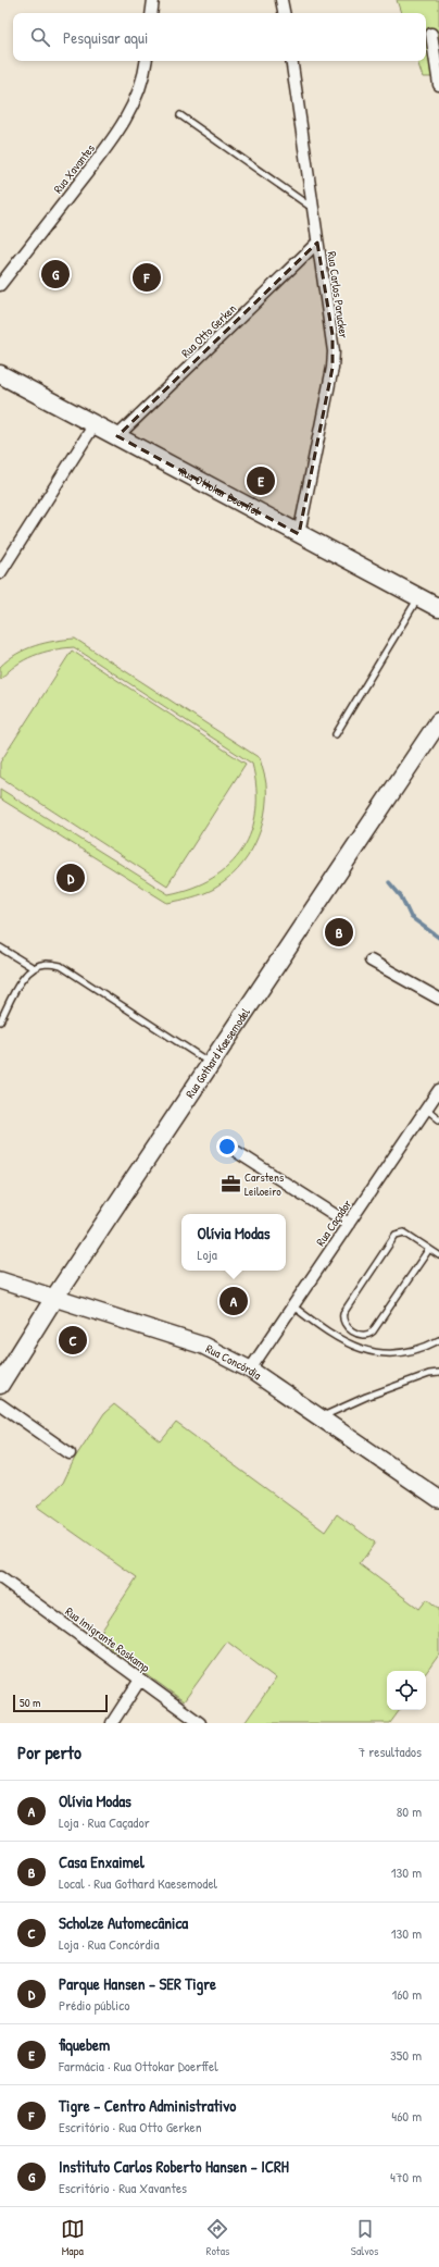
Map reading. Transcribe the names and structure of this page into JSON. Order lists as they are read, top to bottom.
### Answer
{
  "streets": {
    "main road": ["Rua Ottokar Doerffel", "Rua Gothard Kaesemodel"],
    "street": [
      "Rua Xavantes",
      "Rua Carlos Parucker",
      "Rua Otto Gerken",
      "Rua Caçador",
      "Rua Concórdia",
      "Rua Imigrante Roskamp"
    ]
  },
  "crossings": [
    ["Rua Carlos Parucker", "Rua Otto Gerken"],
    ["Rua Carlos Parucker", "Rua Ottokar Doerffel"],
    ["Rua Otto Gerken", "Rua Ottokar Doerffel"],
    ["Rua Gothard Kaesemodel", "Rua Concórdia"],
    ["Rua Caçador", "Rua Concórdia"]
  ],
  "places": {
    "office": ["Carstens Leiloeiro"]
  },
  "scale_bar": "50 m",
  "page": {
    "search": "Pesquisar aqui",
    "pins": [
      "G",
      "F",
      "E",
      "D",
      "B",
      "A",
      "C"
    ],
    "popup": ["Olívia Modas", "Loja"],
    "scale": "50 m",
    "heading": ["Por perto", "7 resultados"],
    "list": [
      {
        "mark": "A",
        "name": "Olívia Modas",
        "note": "Loja · Rua Caçador",
        "value": "80 m"
      },
      {
        "mark": "B",
        "name": "Casa Enxaimel",
        "note": "Local · Rua Gothard Kaesemodel",
        "value": "130 m"
      },
      {
        "mark": "C",
        "name": "Scholze Automecânica",
        "note": "Loja · Rua Concórdia",
        "value": "130 m"
      },
      {
        "mark": "D",
        "name": "Parque Hansen - SER Tigre",
        "note": "Prédio público",
        "value": "160 m"
      },
      {
        "mark": "E",
        "name": "fiquebem",
        "note": "Farmácia · Rua Ottokar Doerffel",
        "value": "350 m"
      },
      {
        "mark": "F",
        "name": "Tigre - Centro Administrativo",
        "note": "Escritório · Rua Otto Gerken",
        "value": "460 m"
      },
      {
        "mark": "G",
        "name": "Instituto Carlos Roberto Hansen - ICRH",
        "note": "Escritório · Rua Xavantes",
        "value": "470 m"
      }
    ],
    "nav": ["Mapa", "Rotas", "Salvos"]
  }
}
